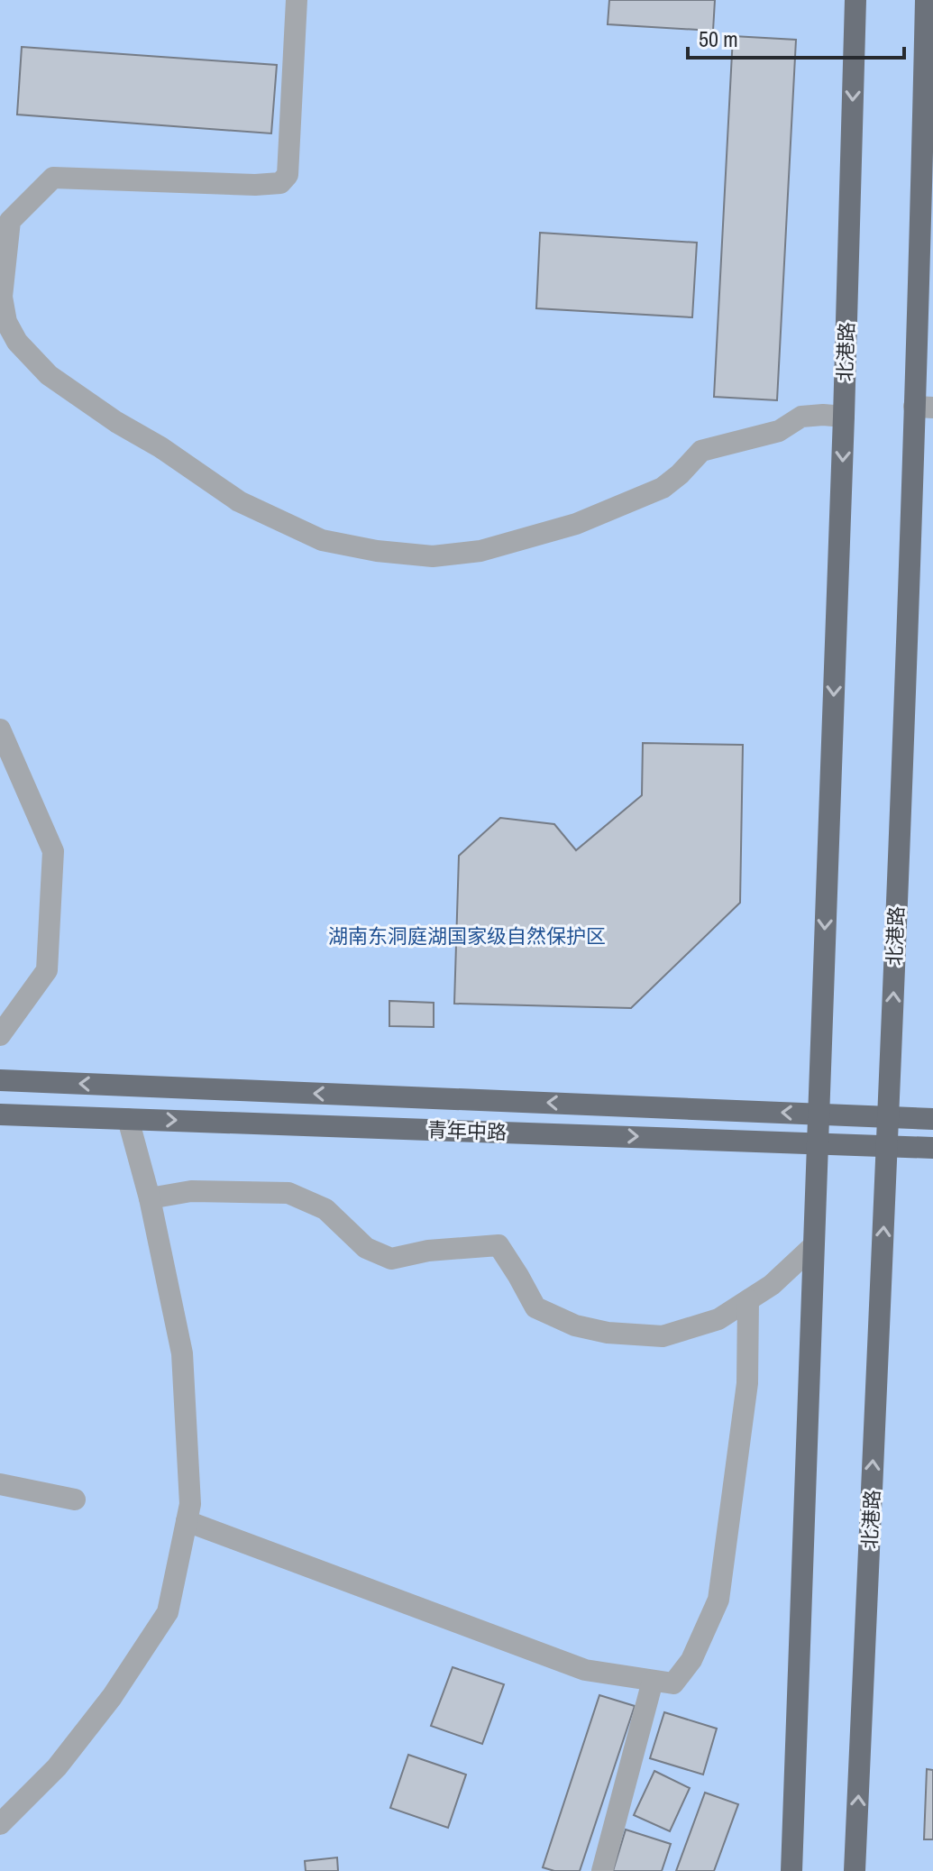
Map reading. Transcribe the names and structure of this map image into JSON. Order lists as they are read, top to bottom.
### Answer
{
  "streets": {
    "main road": ["北港路", "青年中路"]
  },
  "crossings": [
    ["北港路", "青年中路"]
  ],
  "parks": ["湖南东洞庭湖国家级自然保护区"],
  "scale_bar": "50 m"
}
